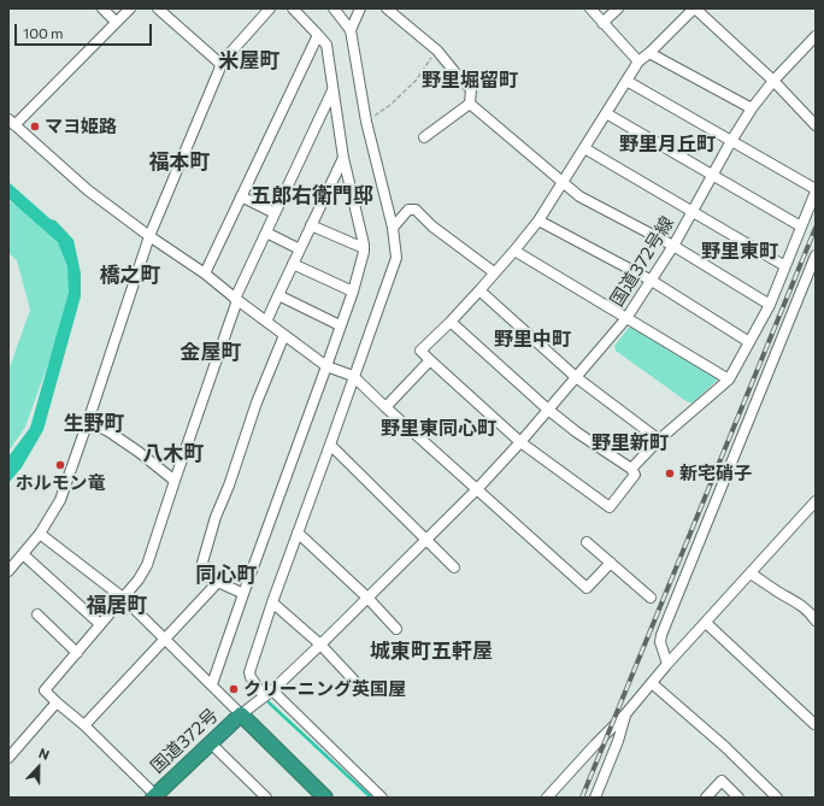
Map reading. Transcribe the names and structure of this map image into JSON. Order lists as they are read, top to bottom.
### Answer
{
  "streets": {
    "highway": ["国道372号"],
    "street": ["国道372号線"]
  },
  "crossings": [
    ["国道372号線", "国道372号"]
  ],
  "districts": [
    "米屋町",
    "野里堀留町",
    "野里月丘町",
    "福本町",
    "五郎右衛門邸",
    "野里東町",
    "橋之町",
    "野里中町",
    "金屋町",
    "生野町",
    "野里東同心町",
    "野里新町",
    "八木町",
    "同心町",
    "福居町",
    "城東町五軒屋"
  ],
  "places": [
    "マヨ姫路",
    "ホルモン竜",
    "新宅硝子",
    "クリーニング英国屋"
  ],
  "scale_bar": "100 m",
  "north": "top"
}
